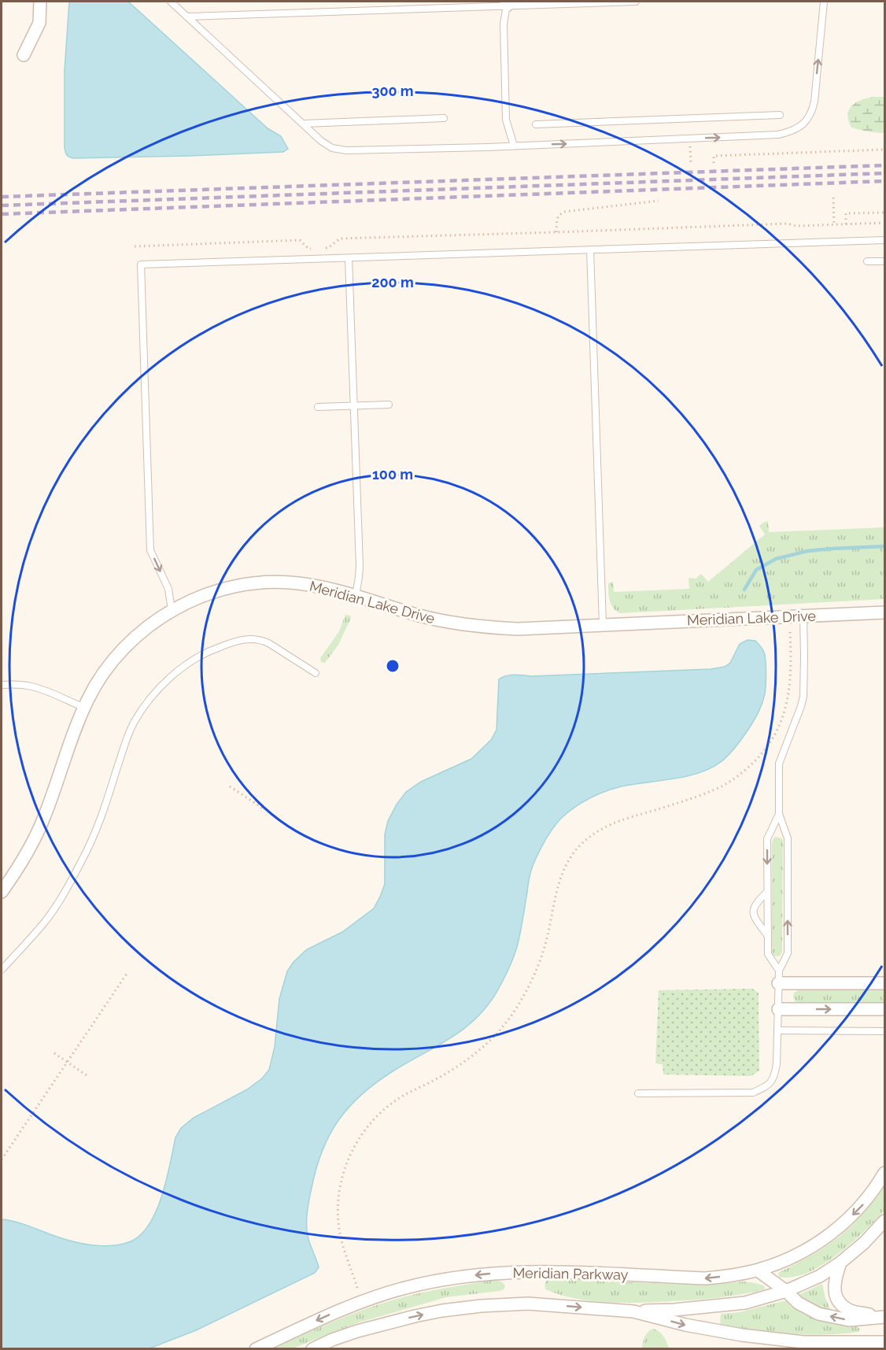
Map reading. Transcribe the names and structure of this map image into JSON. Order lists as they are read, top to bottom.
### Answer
{
  "streets": {
    "street": ["Meridian Lake Drive", "Meridian Parkway"]
  },
  "rings": ["300 m", "200 m", "100 m"]
}
